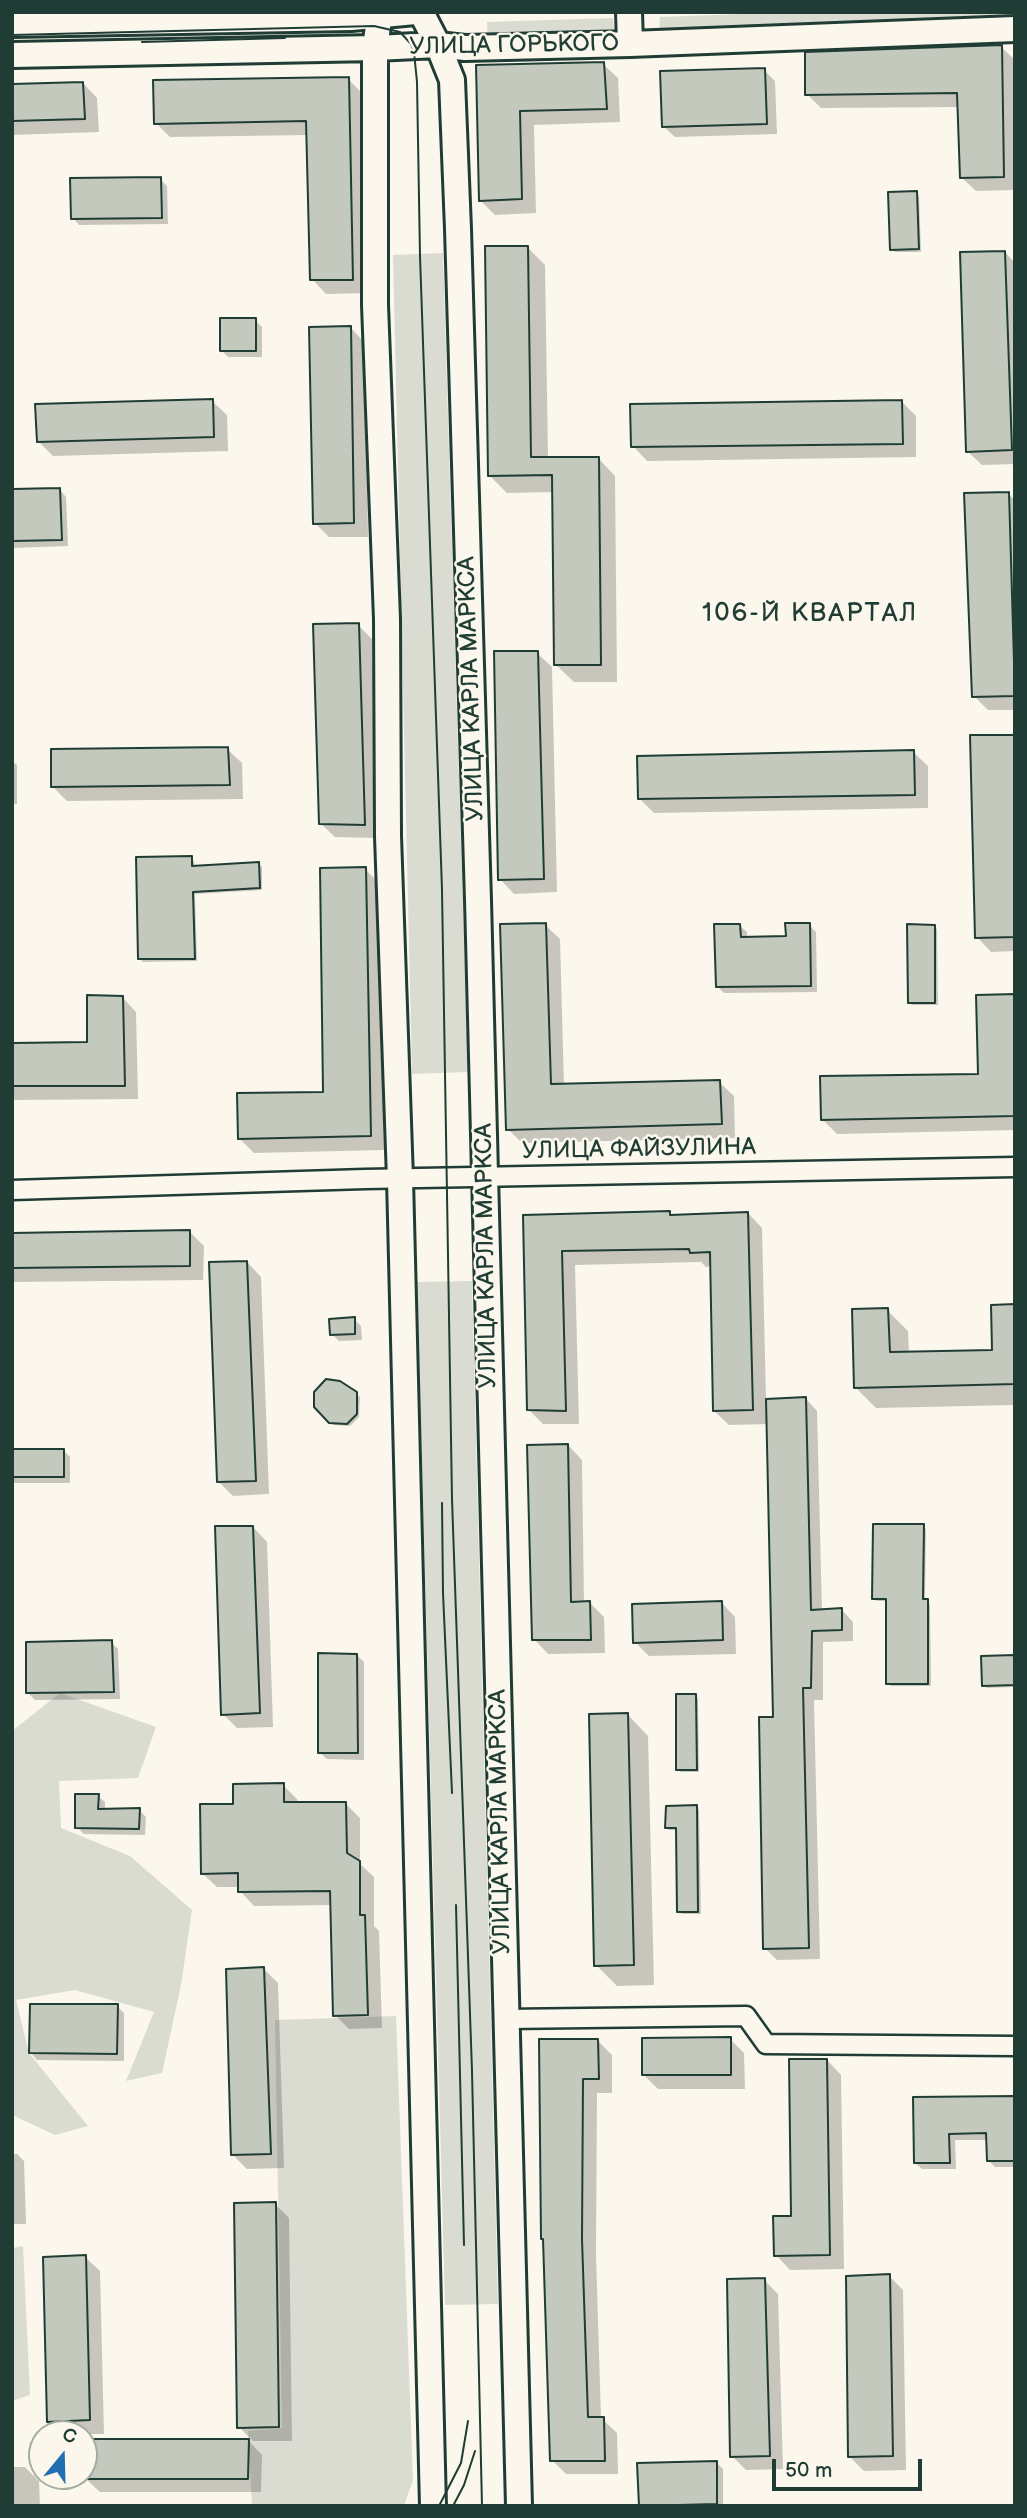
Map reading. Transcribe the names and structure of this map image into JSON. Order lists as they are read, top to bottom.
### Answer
{
  "streets": {
    "main road": ["УЛИЦА ГОРЬКОГО", "УЛИЦА КАРЛА МАРКСА"],
    "street": ["УЛИЦА ФАЙЗУЛИНА"]
  },
  "crossings": [
    ["УЛИЦА ГОРЬКОГО", "УЛИЦА КАРЛА МАРКСА"],
    ["УЛИЦА КАРЛА МАРКСА", "УЛИЦА ФАЙЗУЛИНА"]
  ],
  "districts": ["106-Й КВАРТАЛ"],
  "scale_bar": "50 m",
  "north": "top"
}
